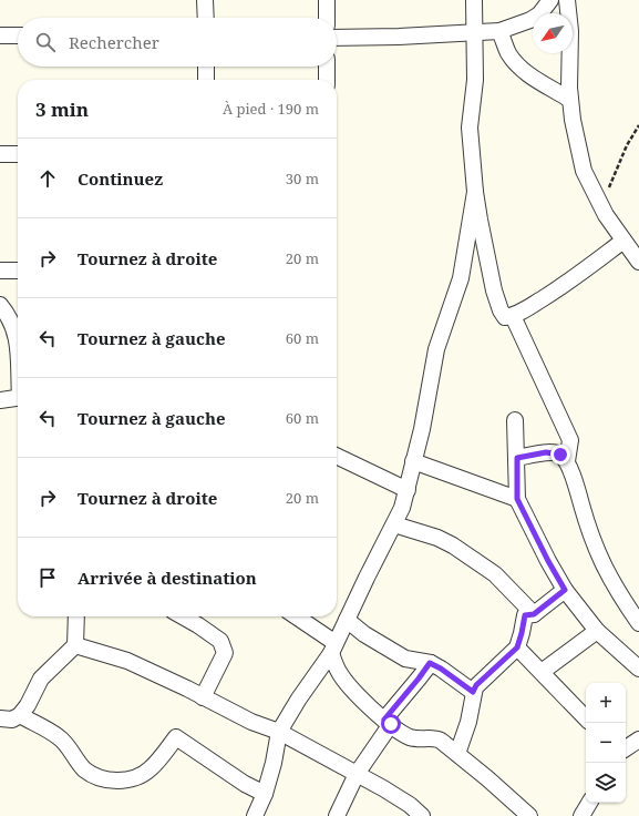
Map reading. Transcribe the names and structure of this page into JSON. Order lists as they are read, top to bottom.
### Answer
{
  "north": "bottom left",
  "page": {
    "search": "Rechercher",
    "heading": ["3 min", "À pied · 190 m"],
    "list": [
      ["Continuez", "30 m"],
      ["Tournez à droite", "20 m"],
      ["Tournez à gauche", "60 m"],
      ["Tournez à gauche", "60 m"],
      ["Tournez à droite", "20 m"],
      "Arrivée à destination"
    ],
    "map_buttons": ["+", "−"]
  }
}
